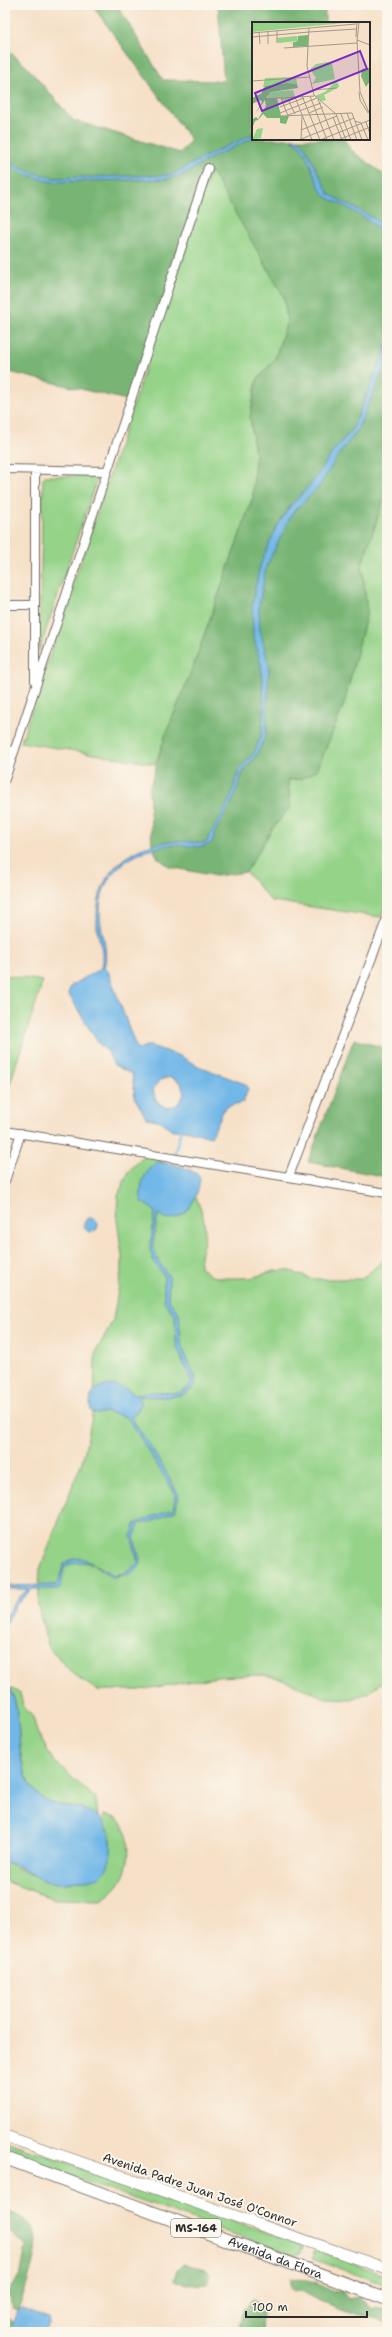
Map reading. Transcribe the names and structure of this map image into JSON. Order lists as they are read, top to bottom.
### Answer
{
  "streets": {
    "main road": ["MS-164", "Avenida da Flora"],
    "street": ["Avenida Padre Juan José O'Connor"]
  },
  "scale_bar": "100 m"
}
